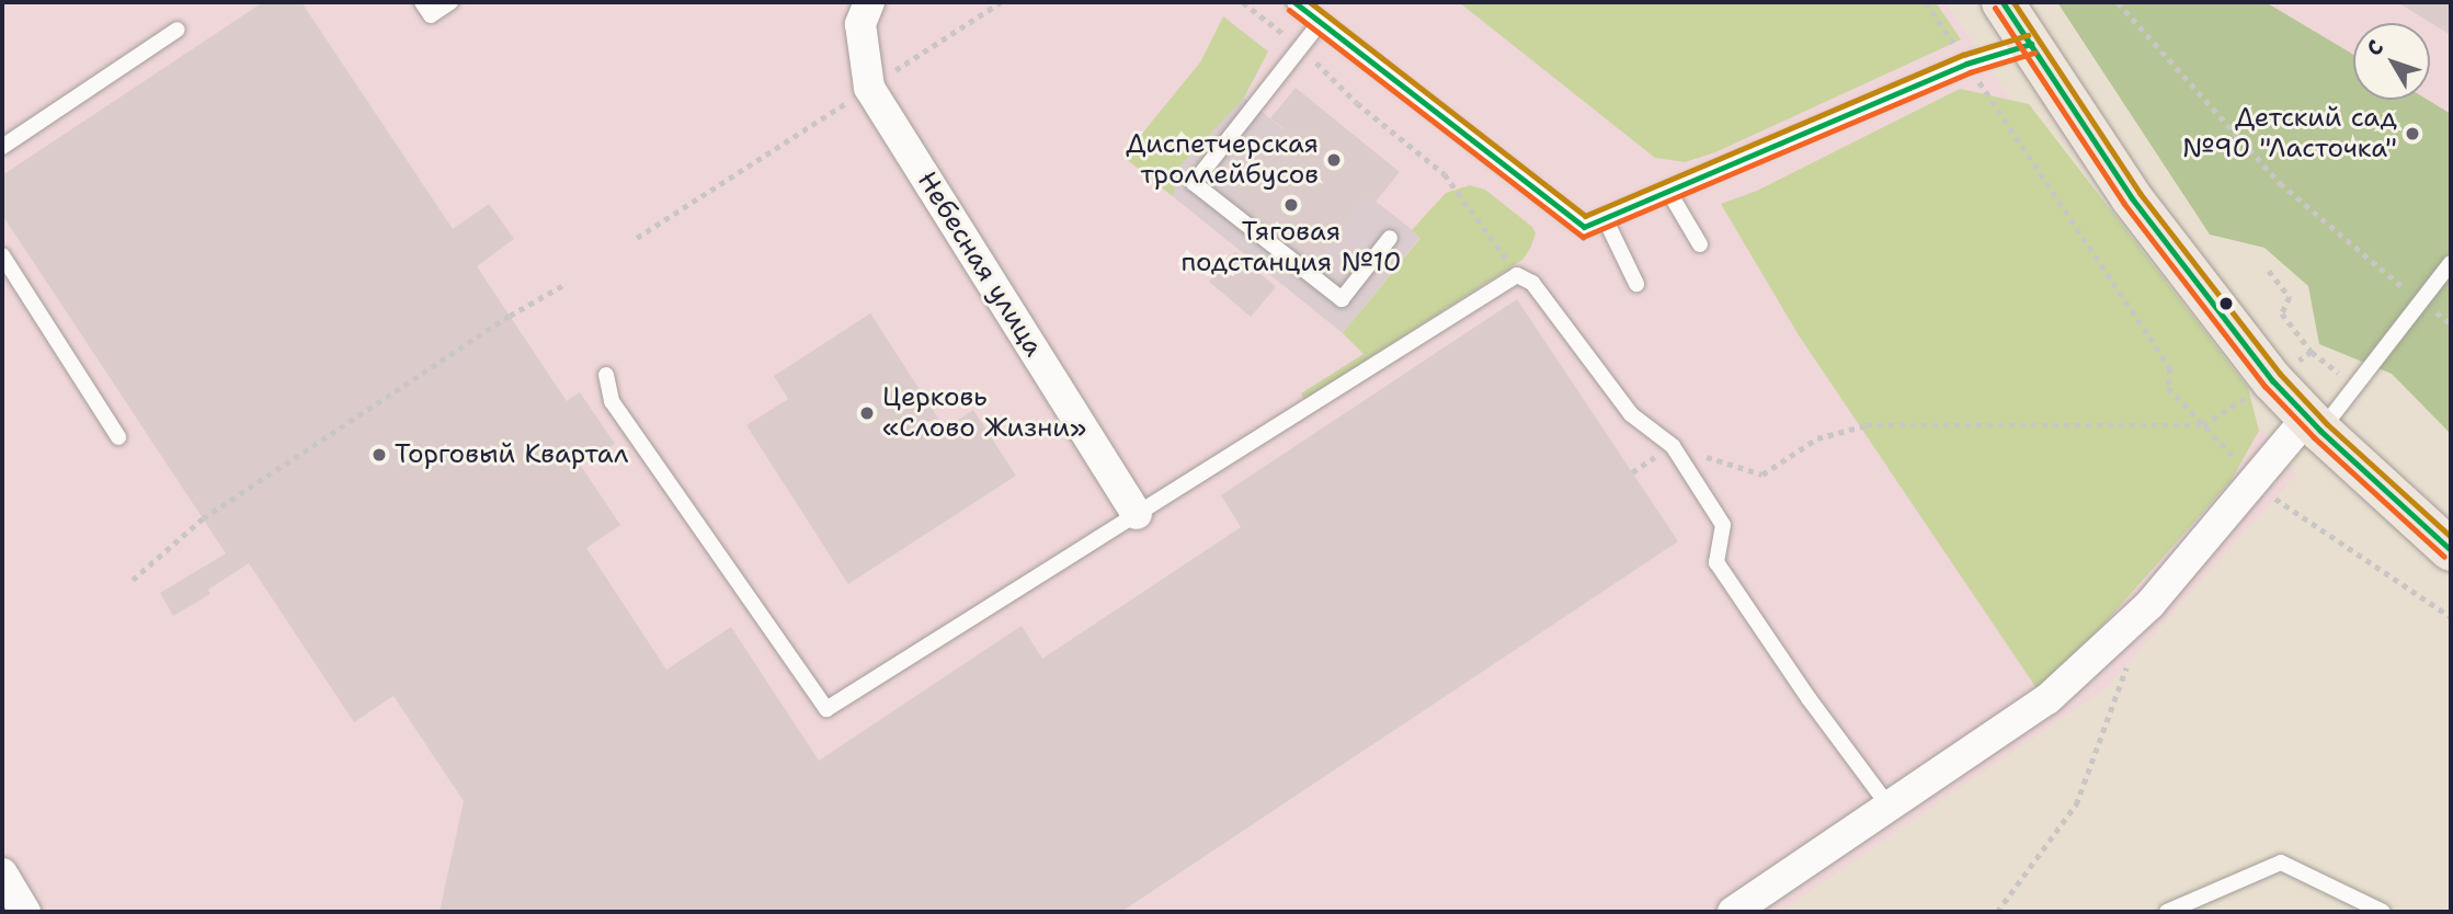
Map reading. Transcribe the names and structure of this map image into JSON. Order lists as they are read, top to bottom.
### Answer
{
  "streets": {
    "street": ["Небесная улица"]
  },
  "places": [
    "Детский сад №90 \"Ласточка\"",
    "Диспетчерская троллейбусов",
    "Тяговая подстанция №10",
    "Церковь «Слово Жизни»",
    "Торговый Квартал"
  ],
  "north": "top left"
}
